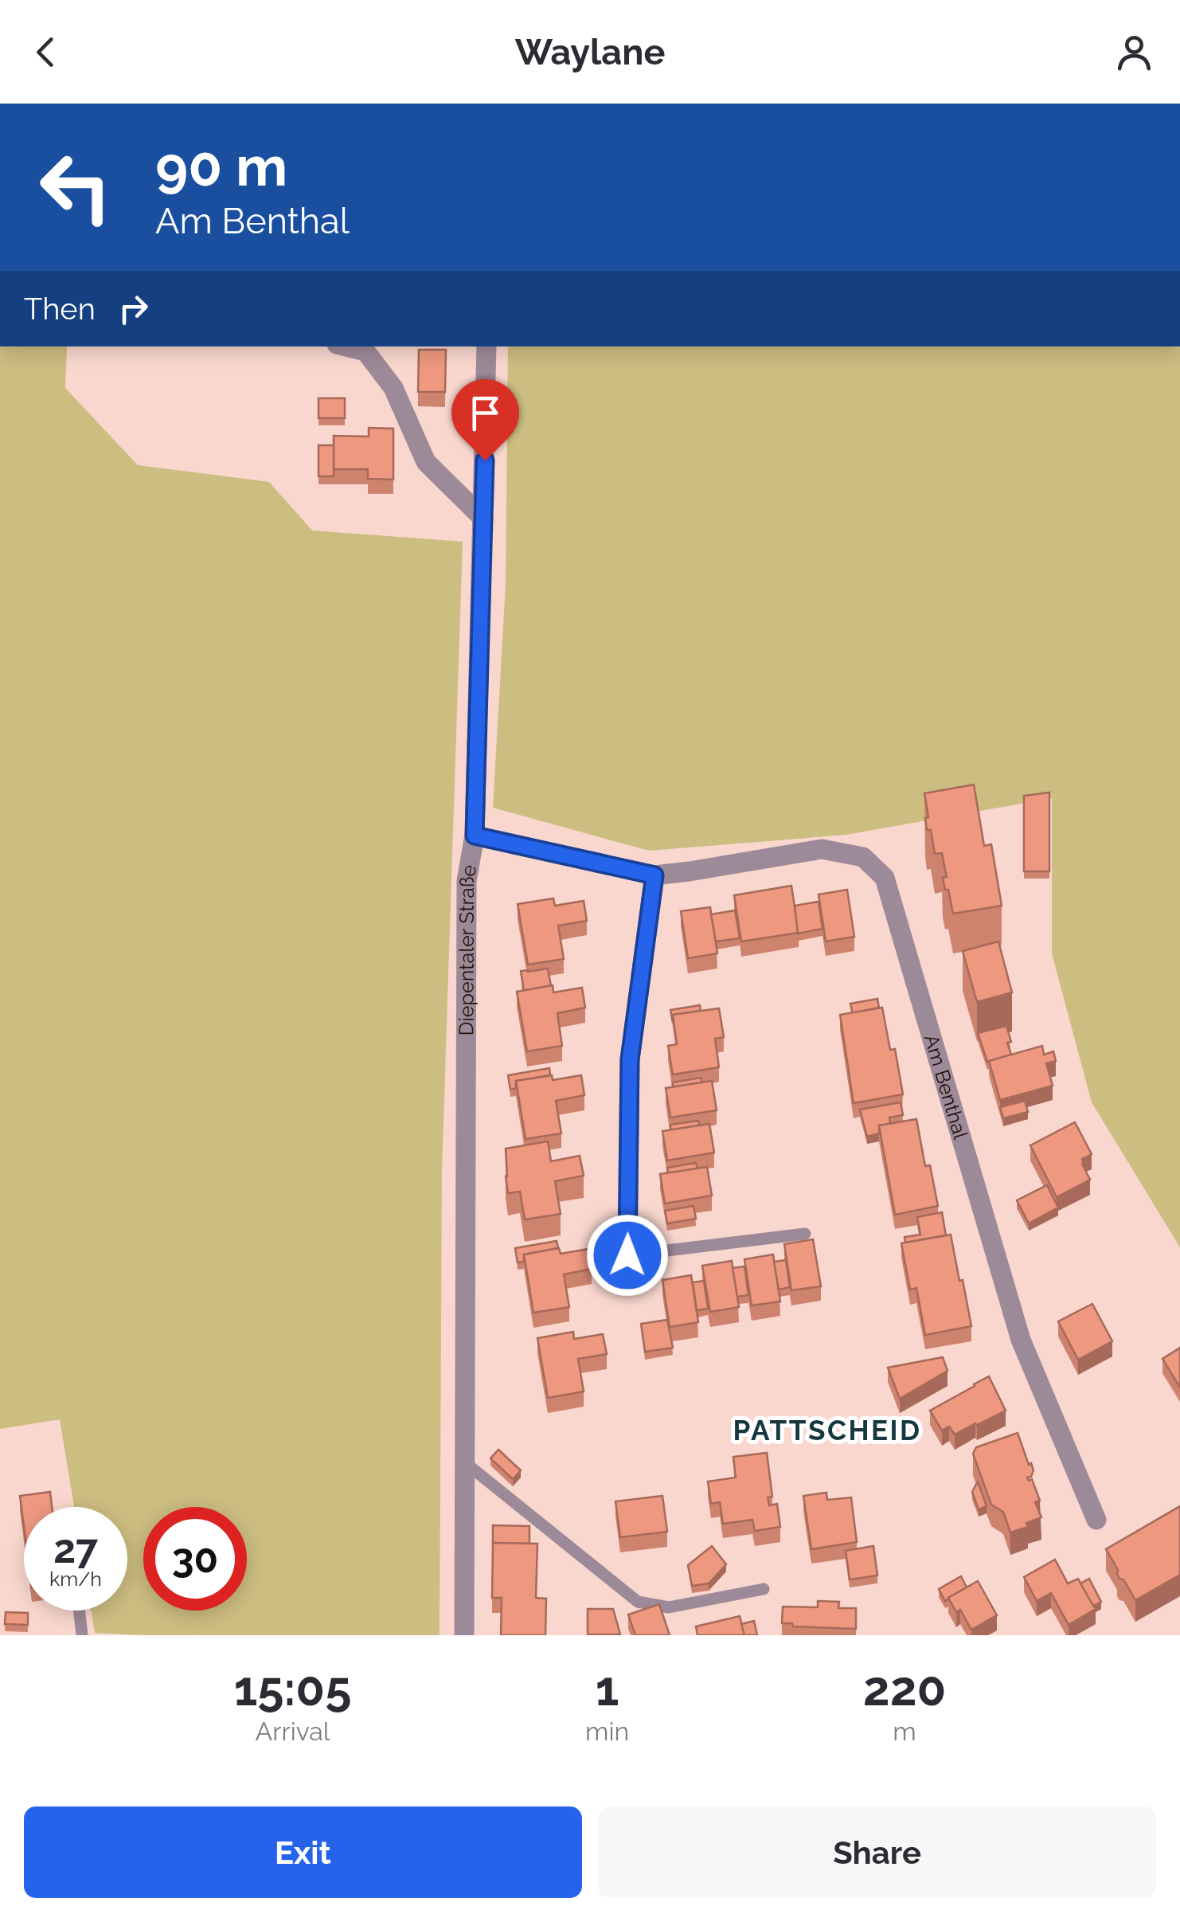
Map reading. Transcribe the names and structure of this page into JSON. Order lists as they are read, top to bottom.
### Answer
{
  "streets": {
    "street": ["Diepentaler Straße", "Am Benthal"]
  },
  "crossings": [
    ["Diepentaler Straße", "Am Benthal"]
  ],
  "districts": ["PATTSCHEID"],
  "page": {
    "header": "Waylane",
    "turn": ["90 m", "Am Benthal"],
    "then": "Then",
    "speed": "27 km/h",
    "limit": "30",
    "eta": [
      "15:05",
      "Arrival",
      "1",
      "min",
      "220",
      "m"
    ],
    "buttons": ["Exit", "Share"]
  }
}
